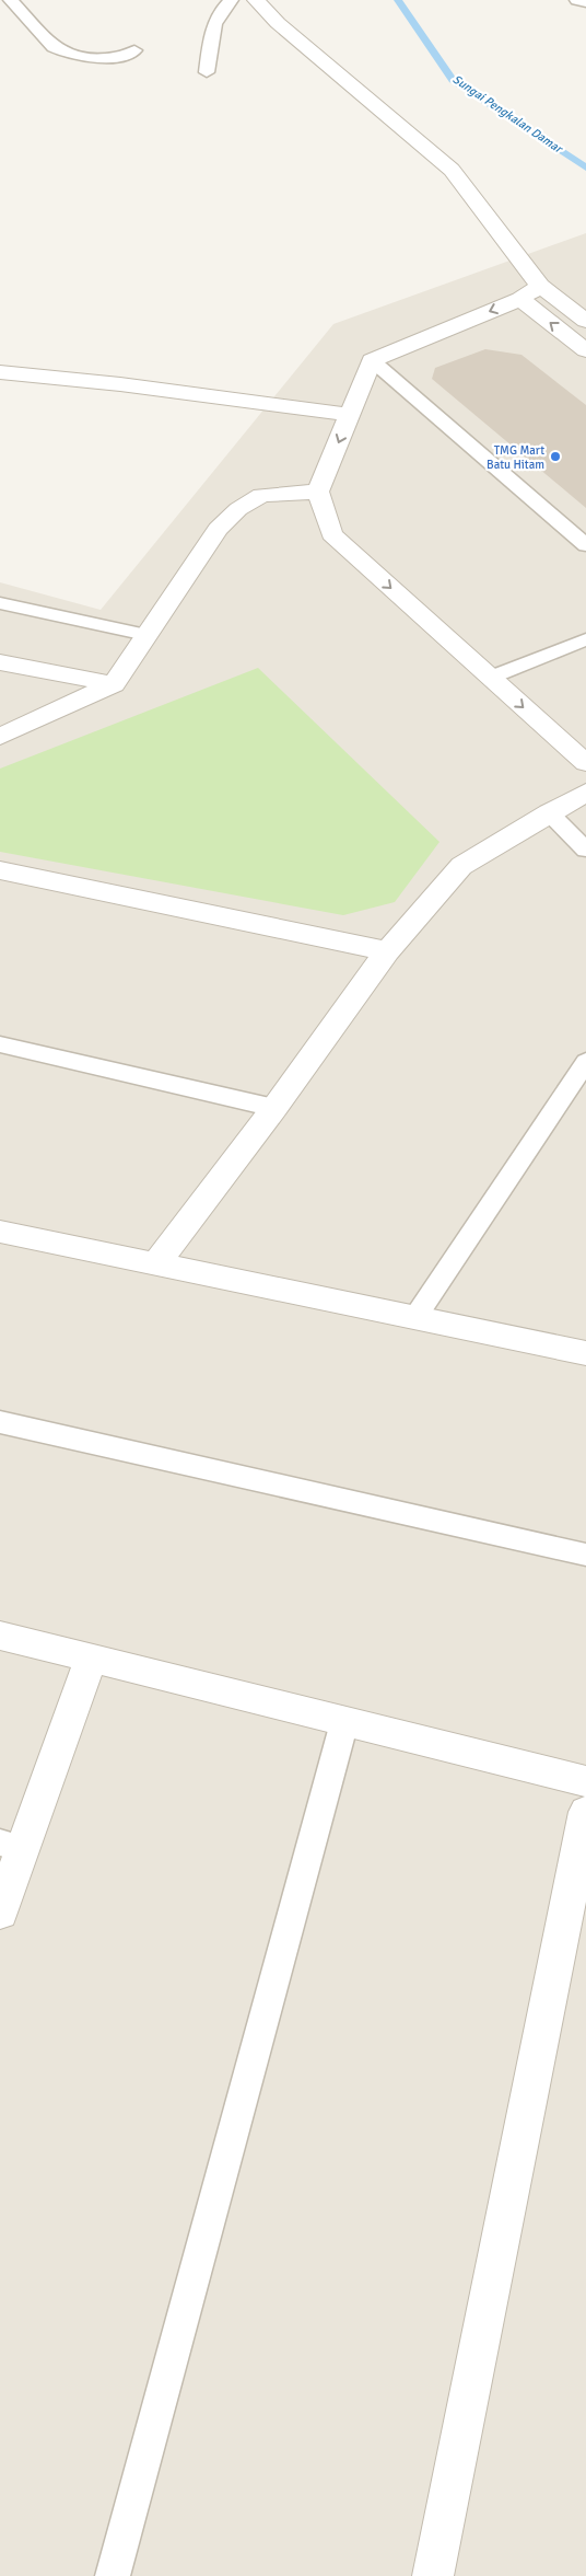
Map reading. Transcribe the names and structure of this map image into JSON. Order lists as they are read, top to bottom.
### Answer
{
  "water": ["Sungai Pengkalan Damar"],
  "places": ["TMG Mart Batu Hitam"]
}
